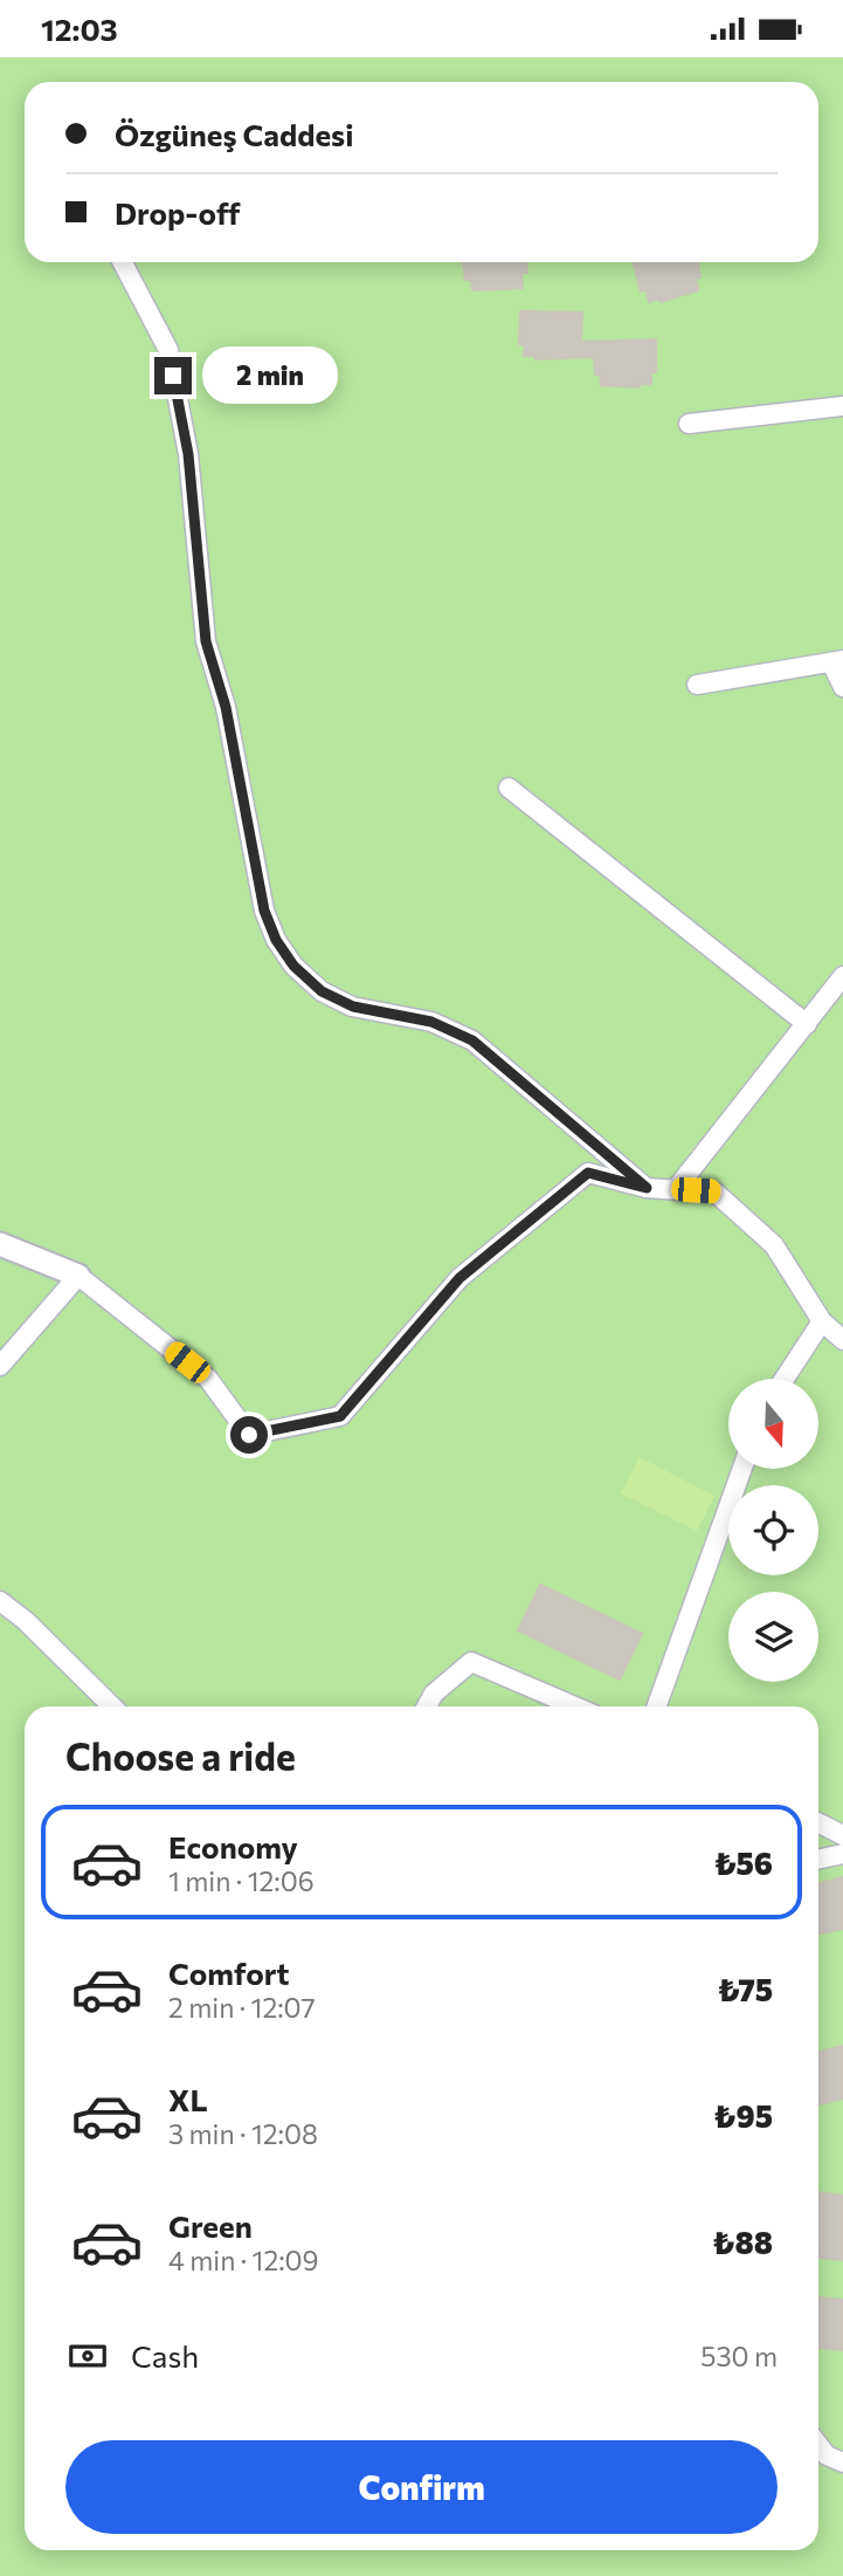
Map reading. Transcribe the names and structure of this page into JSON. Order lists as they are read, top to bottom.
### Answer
{
  "north": "bottom",
  "page": {
    "status": "12:03",
    "banner": ["Özgüneş Caddesi", "Drop-off"],
    "bubble": "2 min",
    "heading": "Choose a ride",
    "list": [
      {
        "name": "Economy",
        "note": "1 min · 12:06",
        "value": "₺56"
      },
      {
        "name": "Comfort",
        "note": "2 min · 12:07",
        "value": "₺75"
      },
      {
        "name": "XL",
        "note": "3 min · 12:08",
        "value": "₺95"
      },
      {
        "name": "Green",
        "note": "4 min · 12:09",
        "value": "₺88"
      }
    ],
    "pay": ["Cash", "530 m"],
    "buttons": "Confirm"
  }
}
